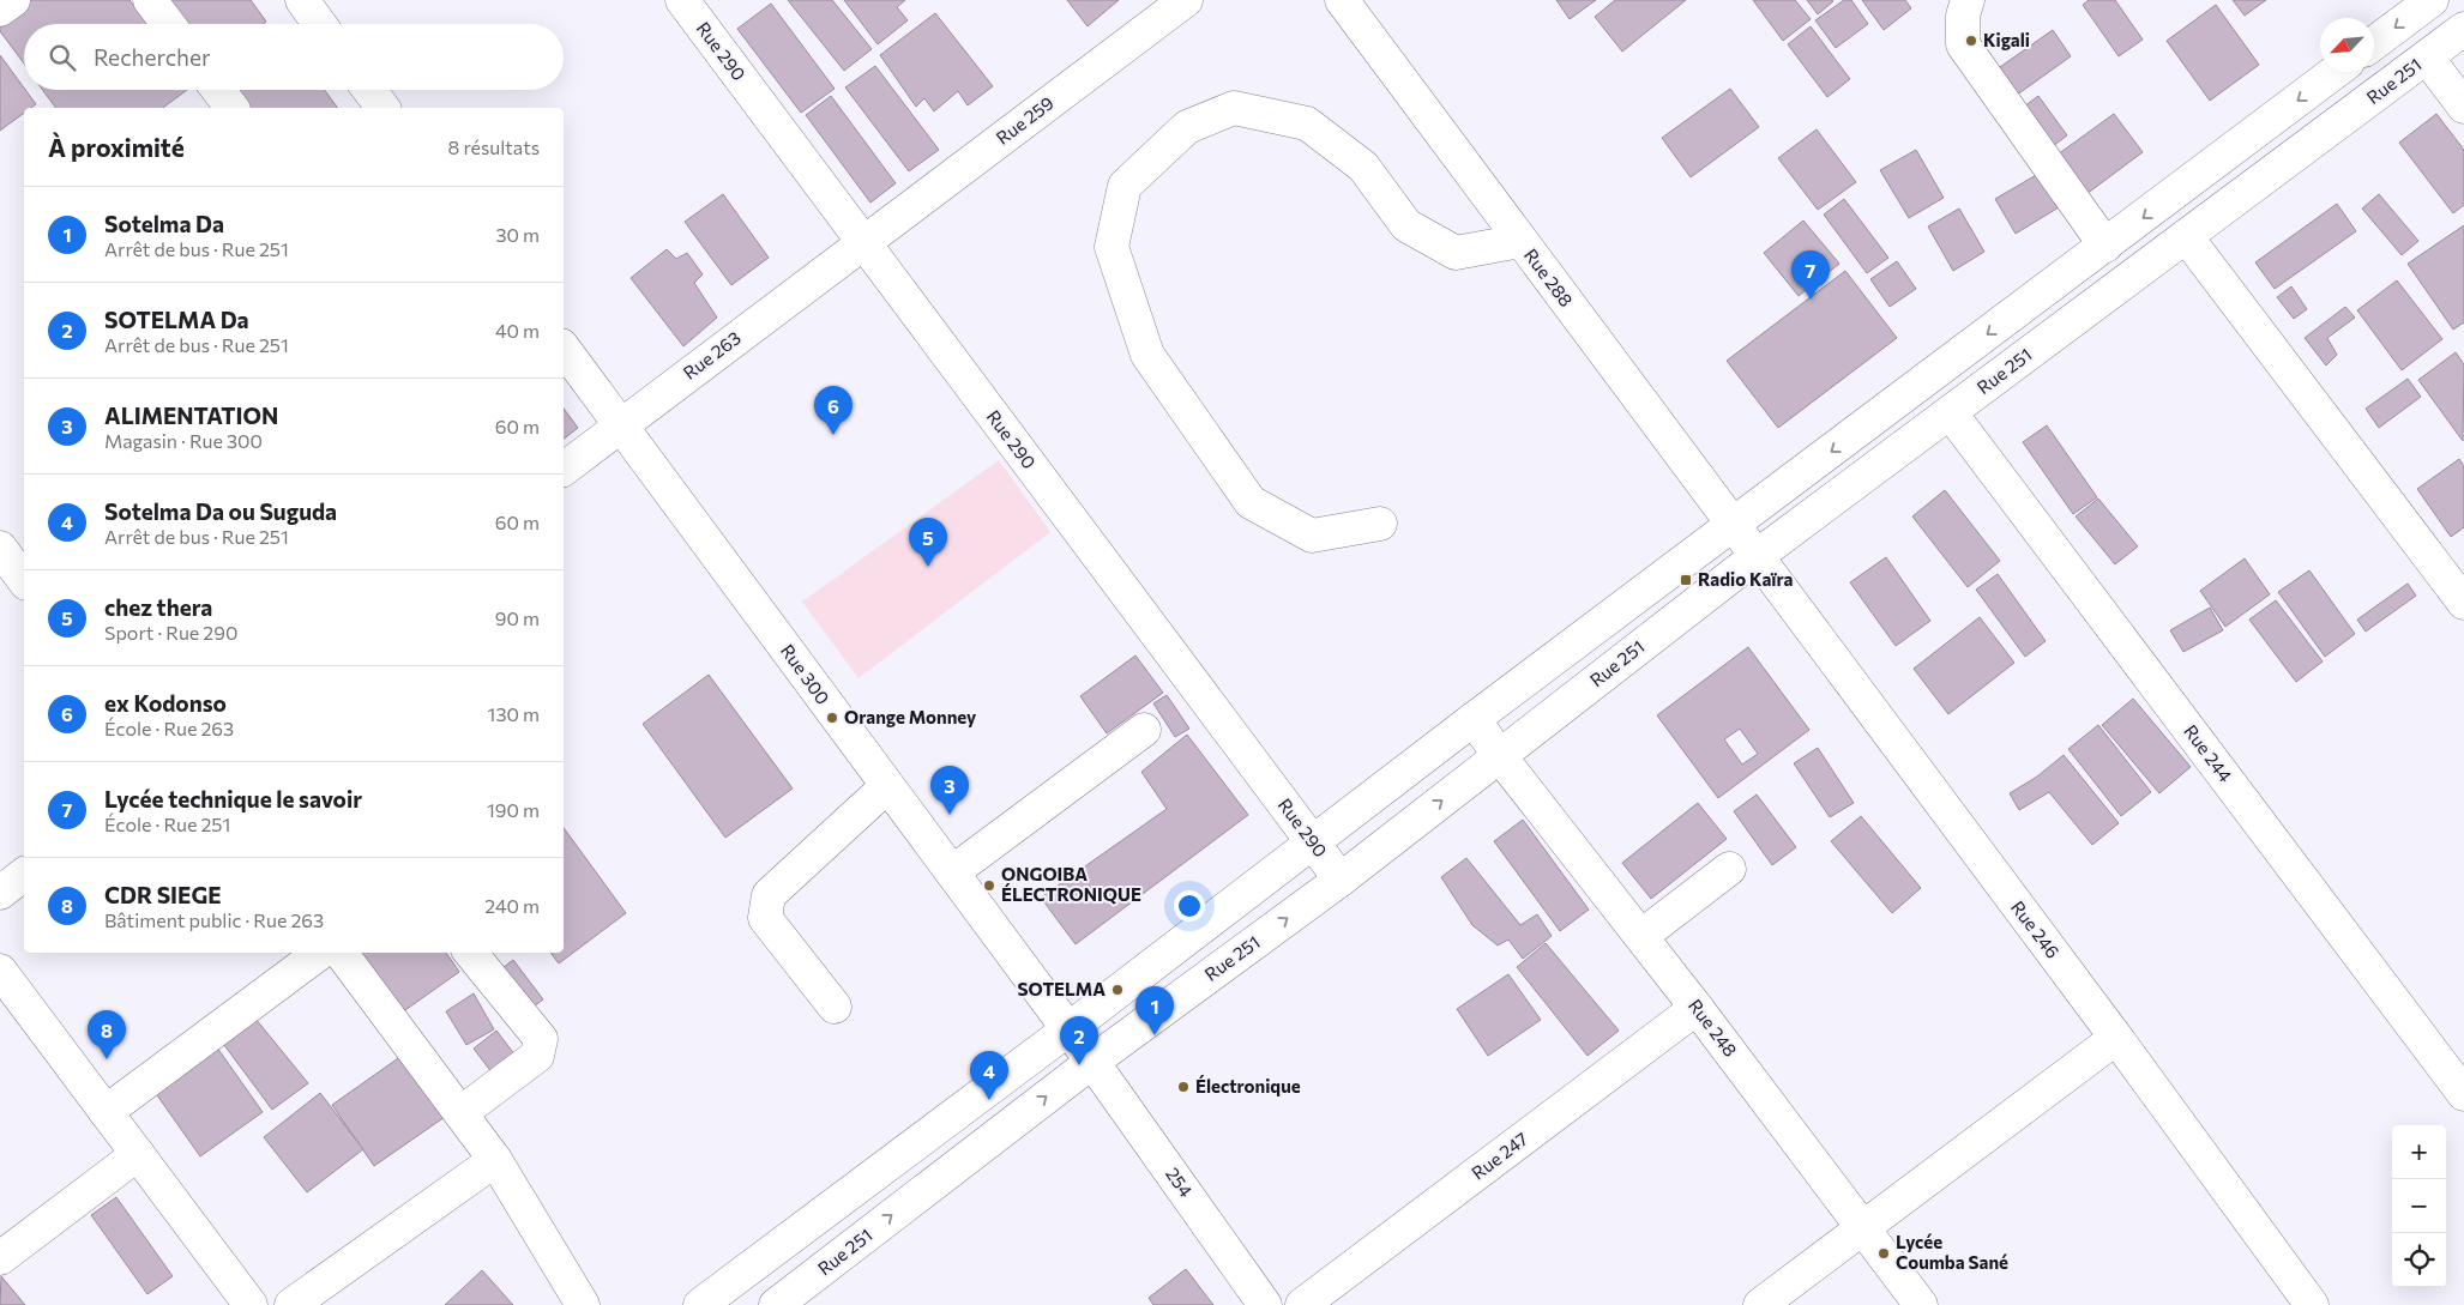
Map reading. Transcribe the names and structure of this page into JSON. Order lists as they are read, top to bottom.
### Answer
{
  "streets": {
    "street": [
      "Rue 290",
      "Rue 251",
      "Rue 259",
      "Rue 288",
      "Rue 263",
      "Rue 300",
      "Rue 244",
      "Rue 246",
      "Rue 248",
      "Rue 247",
      "254"
    ]
  },
  "crossings": [
    ["Rue 290", "Rue 251"],
    ["Rue 290", "Rue 259"],
    ["Rue 290", "Rue 263"],
    ["Rue 251", "Rue 288"],
    ["Rue 251", "Rue 300"],
    ["Rue 251", "Rue 244"],
    ["Rue 251", "Rue 246"],
    ["Rue 251", "Rue 248"],
    ["Rue 251", "254"],
    ["Rue 259", "Rue 263"],
    ["Rue 288", "Rue 246"],
    ["Rue 263", "Rue 300"],
    ["Rue 300", "254"],
    ["Rue 248", "Rue 247"]
  ],
  "places": {
    "other": [
      "Kigali",
      "Orange Monney",
      "ONGOIBA ÉLECTRONIQUE",
      "SOTELMA",
      "Électronique",
      "Lycée Coumba Sané"
    ],
    "transit": ["Radio Kaïra"]
  },
  "north": "bottom left",
  "page": {
    "search": "Rechercher",
    "heading": ["À proximité", "8 résultats"],
    "list": [
      {
        "mark": "1",
        "name": "Sotelma Da",
        "note": "Arrêt de bus · Rue 251",
        "value": "30 m"
      },
      {
        "mark": "2",
        "name": "SOTELMA Da",
        "note": "Arrêt de bus · Rue 251",
        "value": "40 m"
      },
      {
        "mark": "3",
        "name": "ALIMENTATION",
        "note": "Magasin · Rue 300",
        "value": "60 m"
      },
      {
        "mark": "4",
        "name": "Sotelma Da ou Suguda",
        "note": "Arrêt de bus · Rue 251",
        "value": "60 m"
      },
      {
        "mark": "5",
        "name": "chez thera",
        "note": "Sport · Rue 290",
        "value": "90 m"
      },
      {
        "mark": "6",
        "name": "ex Kodonso",
        "note": "École · Rue 263",
        "value": "130 m"
      },
      {
        "mark": "7",
        "name": "Lycée technique le savoir",
        "note": "École · Rue 251",
        "value": "190 m"
      },
      {
        "mark": "8",
        "name": "CDR SIEGE",
        "note": "Bâtiment public · Rue 263",
        "value": "240 m"
      }
    ],
    "pins": [
      "7",
      "6",
      "5",
      "3",
      "1",
      "8",
      "2",
      "4"
    ],
    "map_buttons": ["+", "−"]
  }
}
